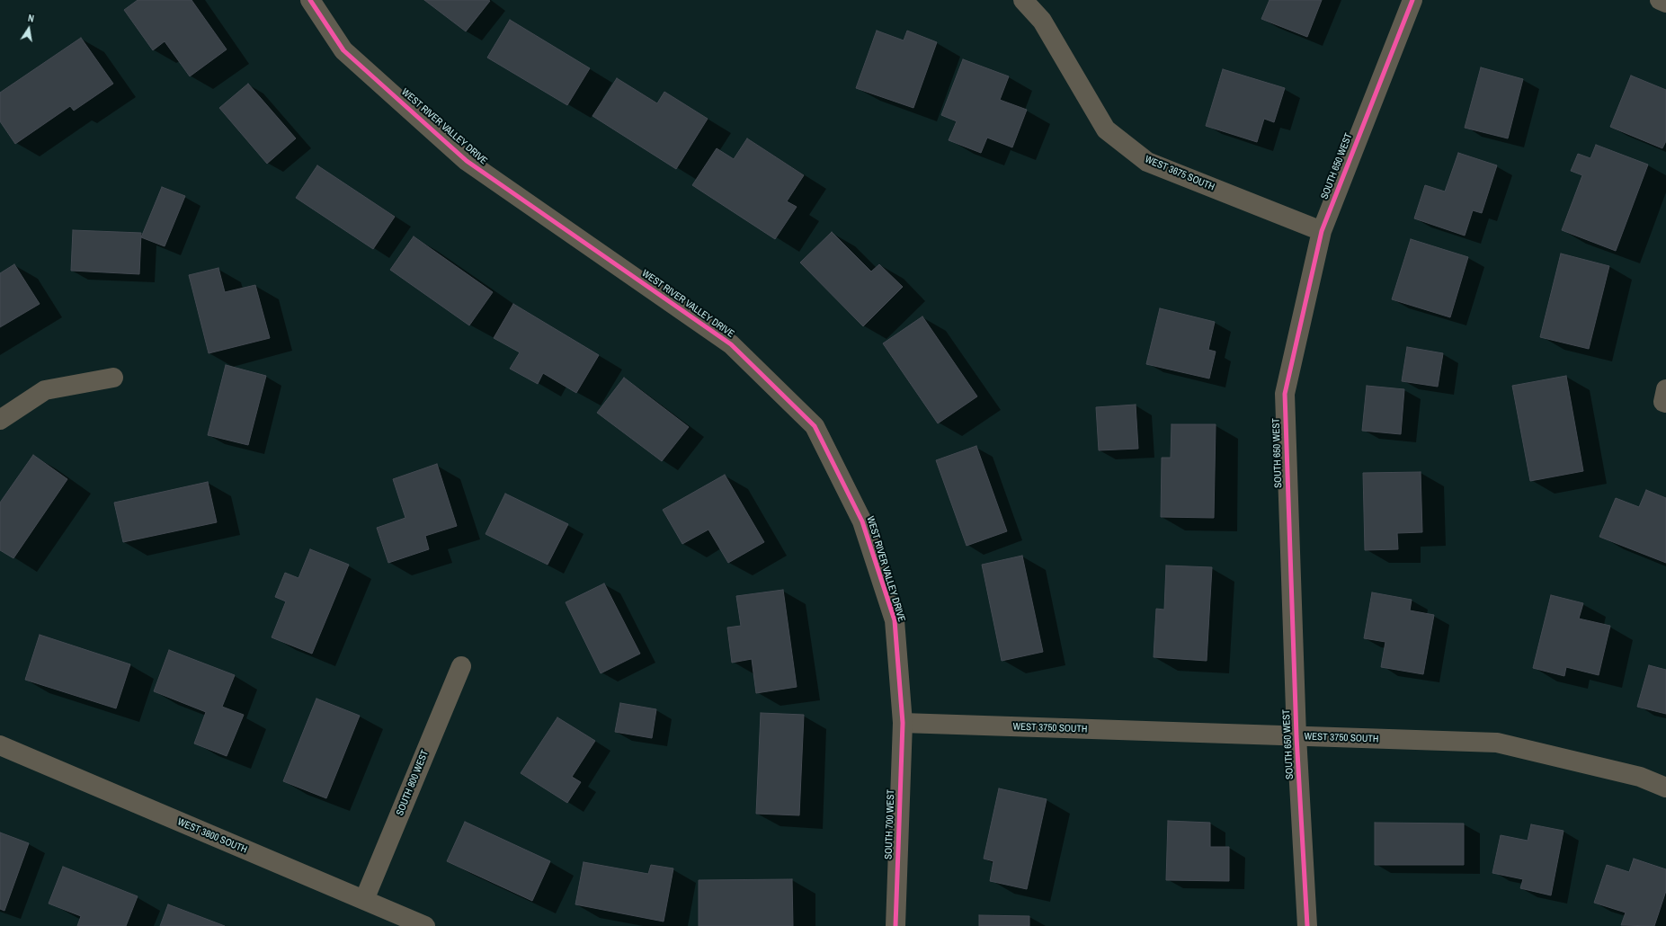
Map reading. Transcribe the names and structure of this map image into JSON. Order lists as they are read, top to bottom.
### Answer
{
  "streets": {
    "street": [
      "WEST RIVER VALLEY DRIVE",
      "SOUTH 650 WEST",
      "WEST 3675 SOUTH",
      "WEST 3750 SOUTH",
      "SOUTH 800 WEST",
      "SOUTH 700 WEST",
      "WEST 3800 SOUTH"
    ]
  },
  "crossings": [
    ["WEST RIVER VALLEY DRIVE", "WEST 3750 SOUTH"],
    ["WEST RIVER VALLEY DRIVE", "SOUTH 700 WEST"],
    ["SOUTH 650 WEST", "WEST 3675 SOUTH"],
    ["SOUTH 650 WEST", "WEST 3750 SOUTH"],
    ["WEST 3750 SOUTH", "SOUTH 700 WEST"],
    ["SOUTH 800 WEST", "WEST 3800 SOUTH"]
  ],
  "north": "top"
}
